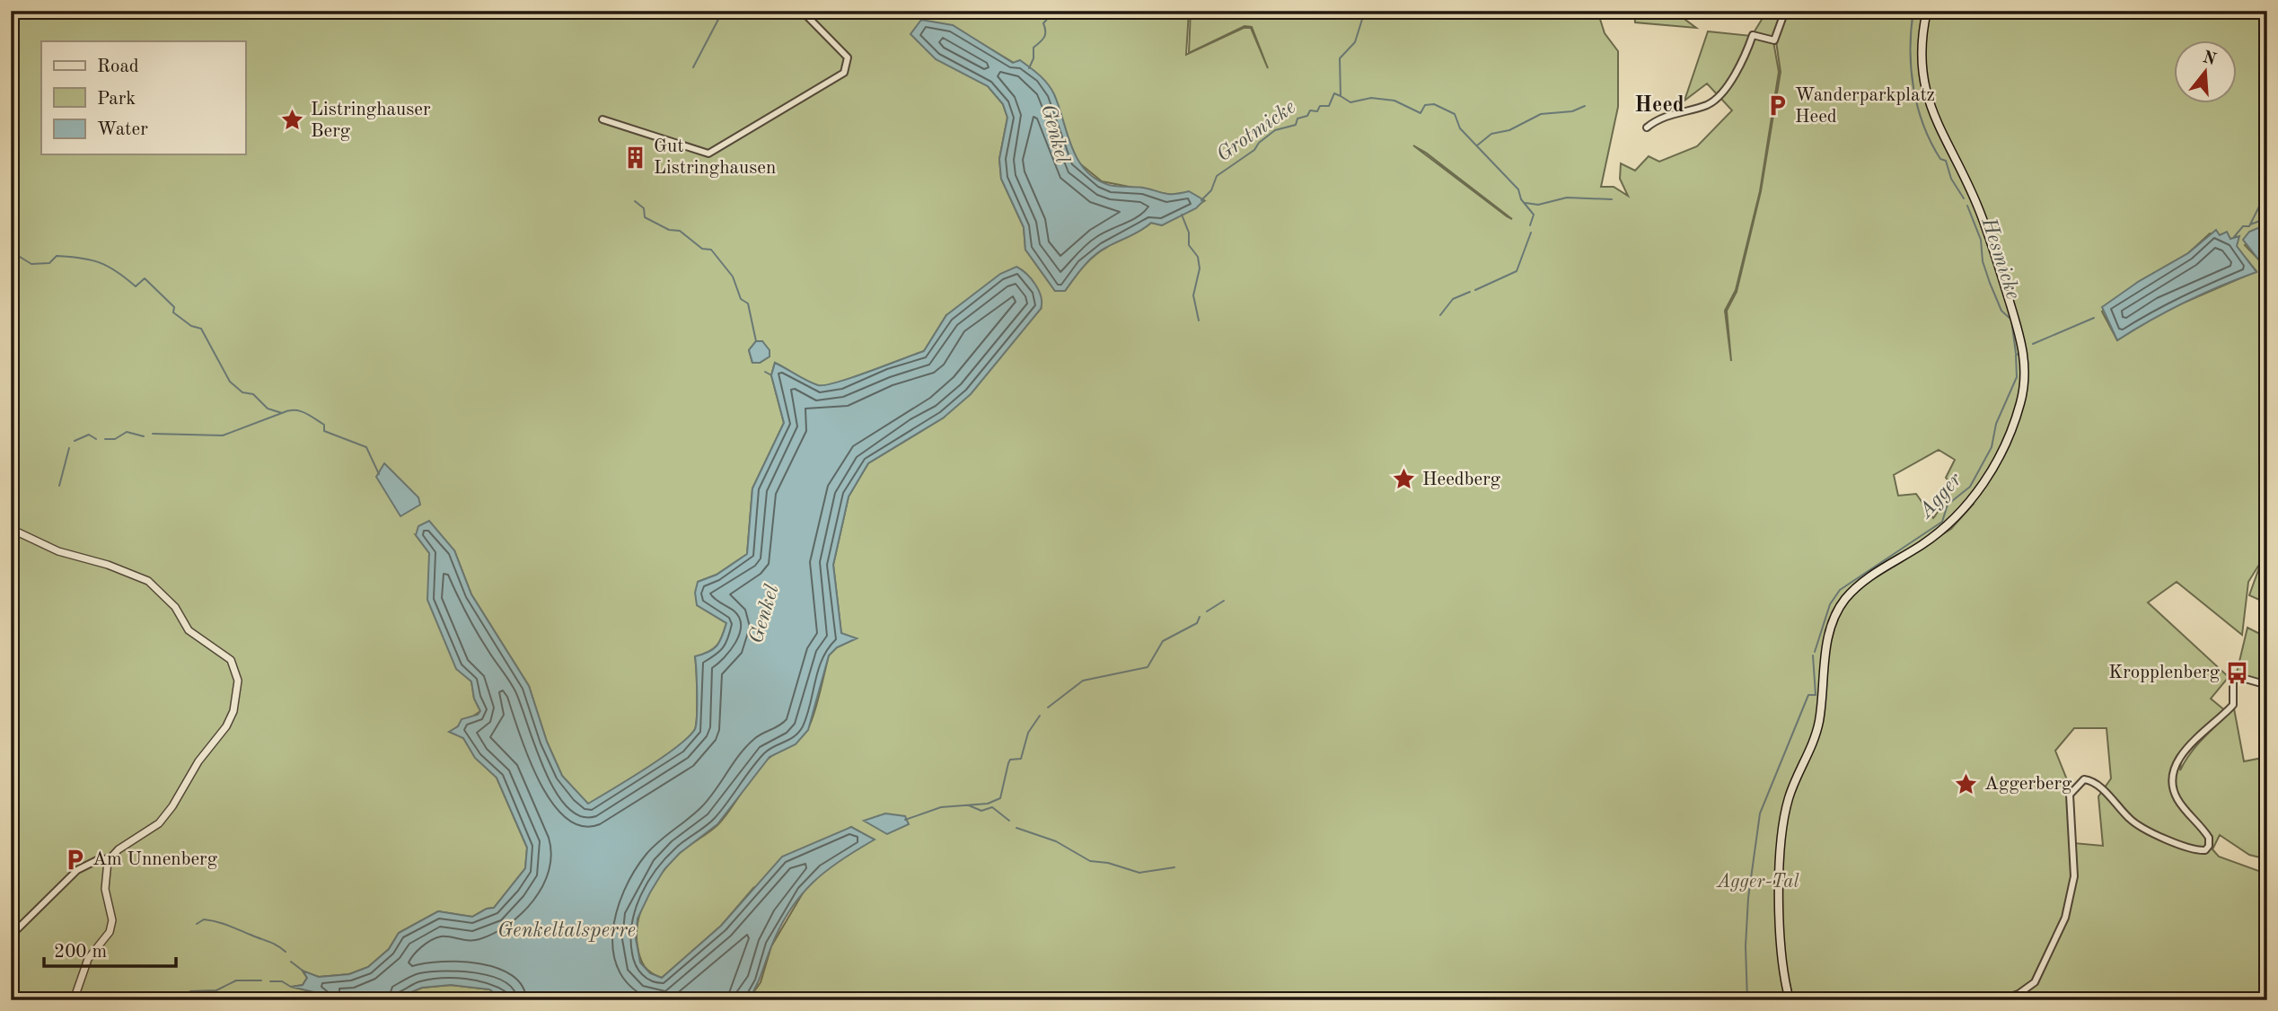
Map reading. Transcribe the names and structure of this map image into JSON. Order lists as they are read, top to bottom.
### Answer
{
  "districts": ["Heed"],
  "water": [
    "Grotmicke",
    "Genkel",
    "Hesmicke",
    "Agger",
    "Genkeltalsperre"
  ],
  "parks": ["Agger-Tal"],
  "places": {
    "parking": ["Wanderparkplatz Heed", "Am Unnenberg"],
    "place": ["Listringhauser Berg", "Heedberg", "Aggerberg"],
    "building": ["Gut Listringhausen"],
    "bus stop": ["Kropplenberg"]
  },
  "legend": ["Road", "Park", "Water"],
  "scale_bar": "200 m",
  "north": "top"
}
